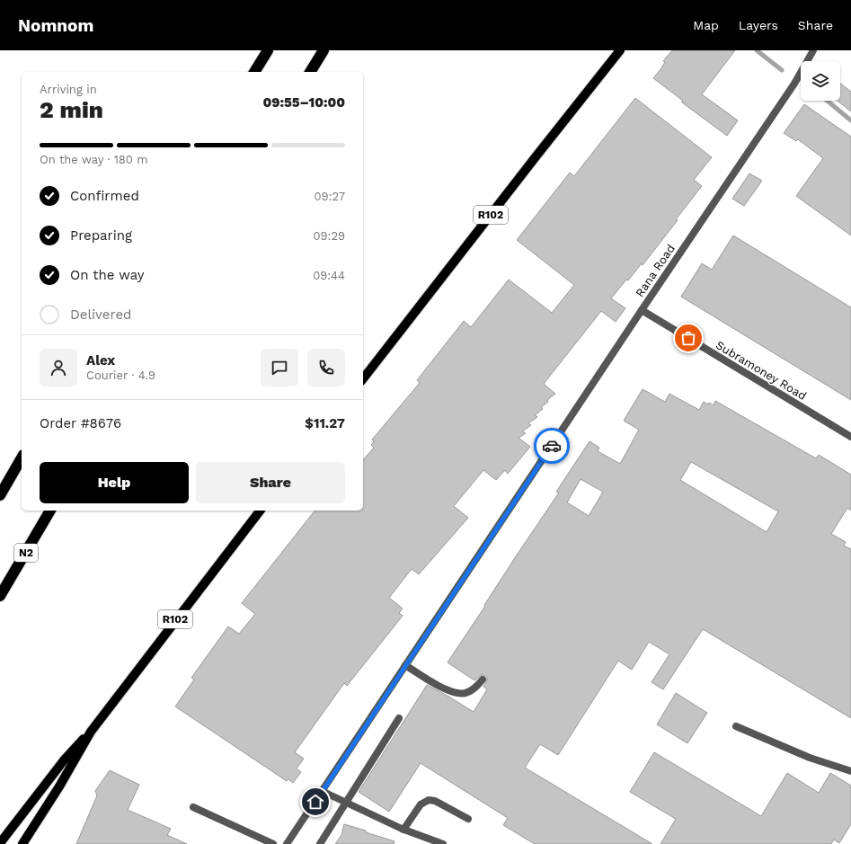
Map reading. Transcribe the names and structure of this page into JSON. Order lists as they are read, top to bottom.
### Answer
{
  "streets": {
    "highway": ["N2"],
    "main road": ["R102"],
    "lane": ["Rana Road", "Subramoney Road"]
  },
  "crossings": [
    ["Rana Road", "Subramoney Road"]
  ],
  "page": {
    "header": "Nomnom",
    "nav": ["Map", "Layers", "Share"],
    "heading": ["2 min", "Arriving in", "09:55–10:00"],
    "panel": [
      "Alex",
      "Courier · 4.9",
      "Order #8676",
      "$11.27"
    ],
    "bar": "On the way · 180 m",
    "list": [
      ["Confirmed", "09:27"],
      ["Preparing", "09:29"],
      ["On the way", "09:44"],
      "Delivered"
    ],
    "buttons": ["Help", "Share"]
  }
}
